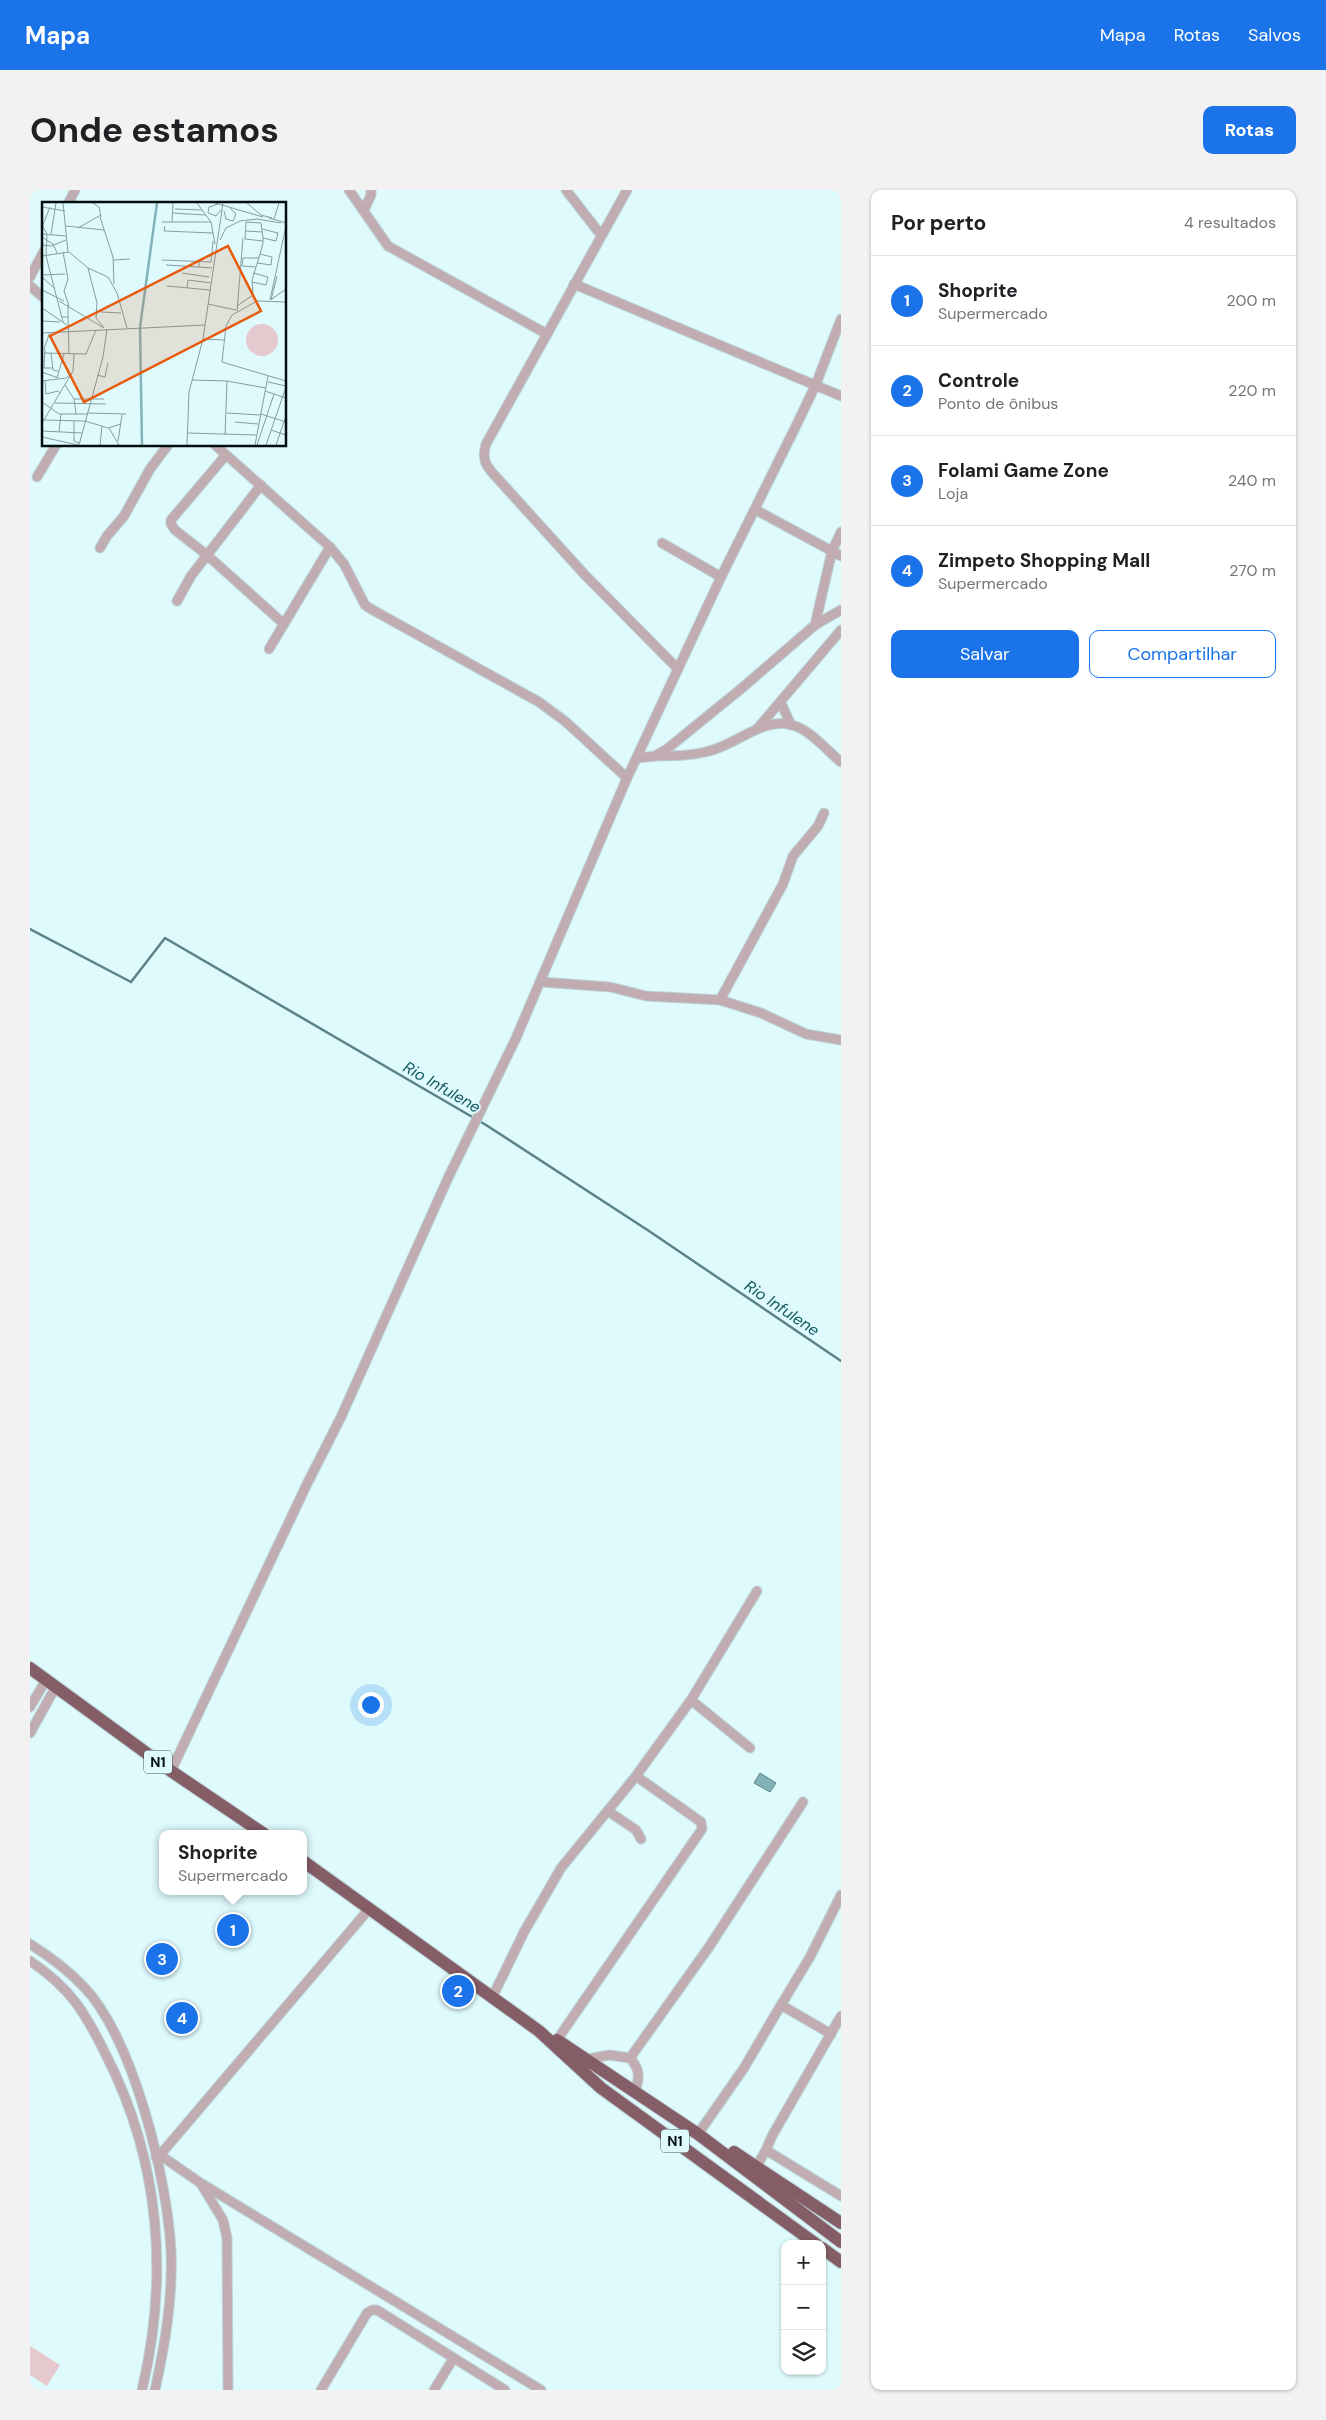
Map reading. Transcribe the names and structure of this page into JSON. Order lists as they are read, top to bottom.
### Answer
{
  "streets": {
    "highway": ["N1"]
  },
  "water": ["Rio Infulene"],
  "page": {
    "header": "Mapa",
    "nav": ["Mapa", "Rotas", "Salvos"],
    "buttons": [
      "Rotas",
      ["Salvar", "Compartilhar"]
    ],
    "title": "Onde estamos",
    "heading": ["Por perto", "4 resultados"],
    "list": [
      {
        "mark": "1",
        "name": "Shoprite",
        "note": "Supermercado",
        "value": "200 m"
      },
      {
        "mark": "2",
        "name": "Controle",
        "note": "Ponto de ônibus",
        "value": "220 m"
      },
      {
        "mark": "3",
        "name": "Folami Game Zone",
        "note": "Loja",
        "value": "240 m"
      },
      {
        "mark": "4",
        "name": "Zimpeto Shopping Mall",
        "note": "Supermercado",
        "value": "270 m"
      }
    ],
    "popup": ["Shoprite", "Supermercado"],
    "pins": [
      "1",
      "3",
      "2",
      "4"
    ],
    "map_buttons": ["+", "−"]
  }
}
